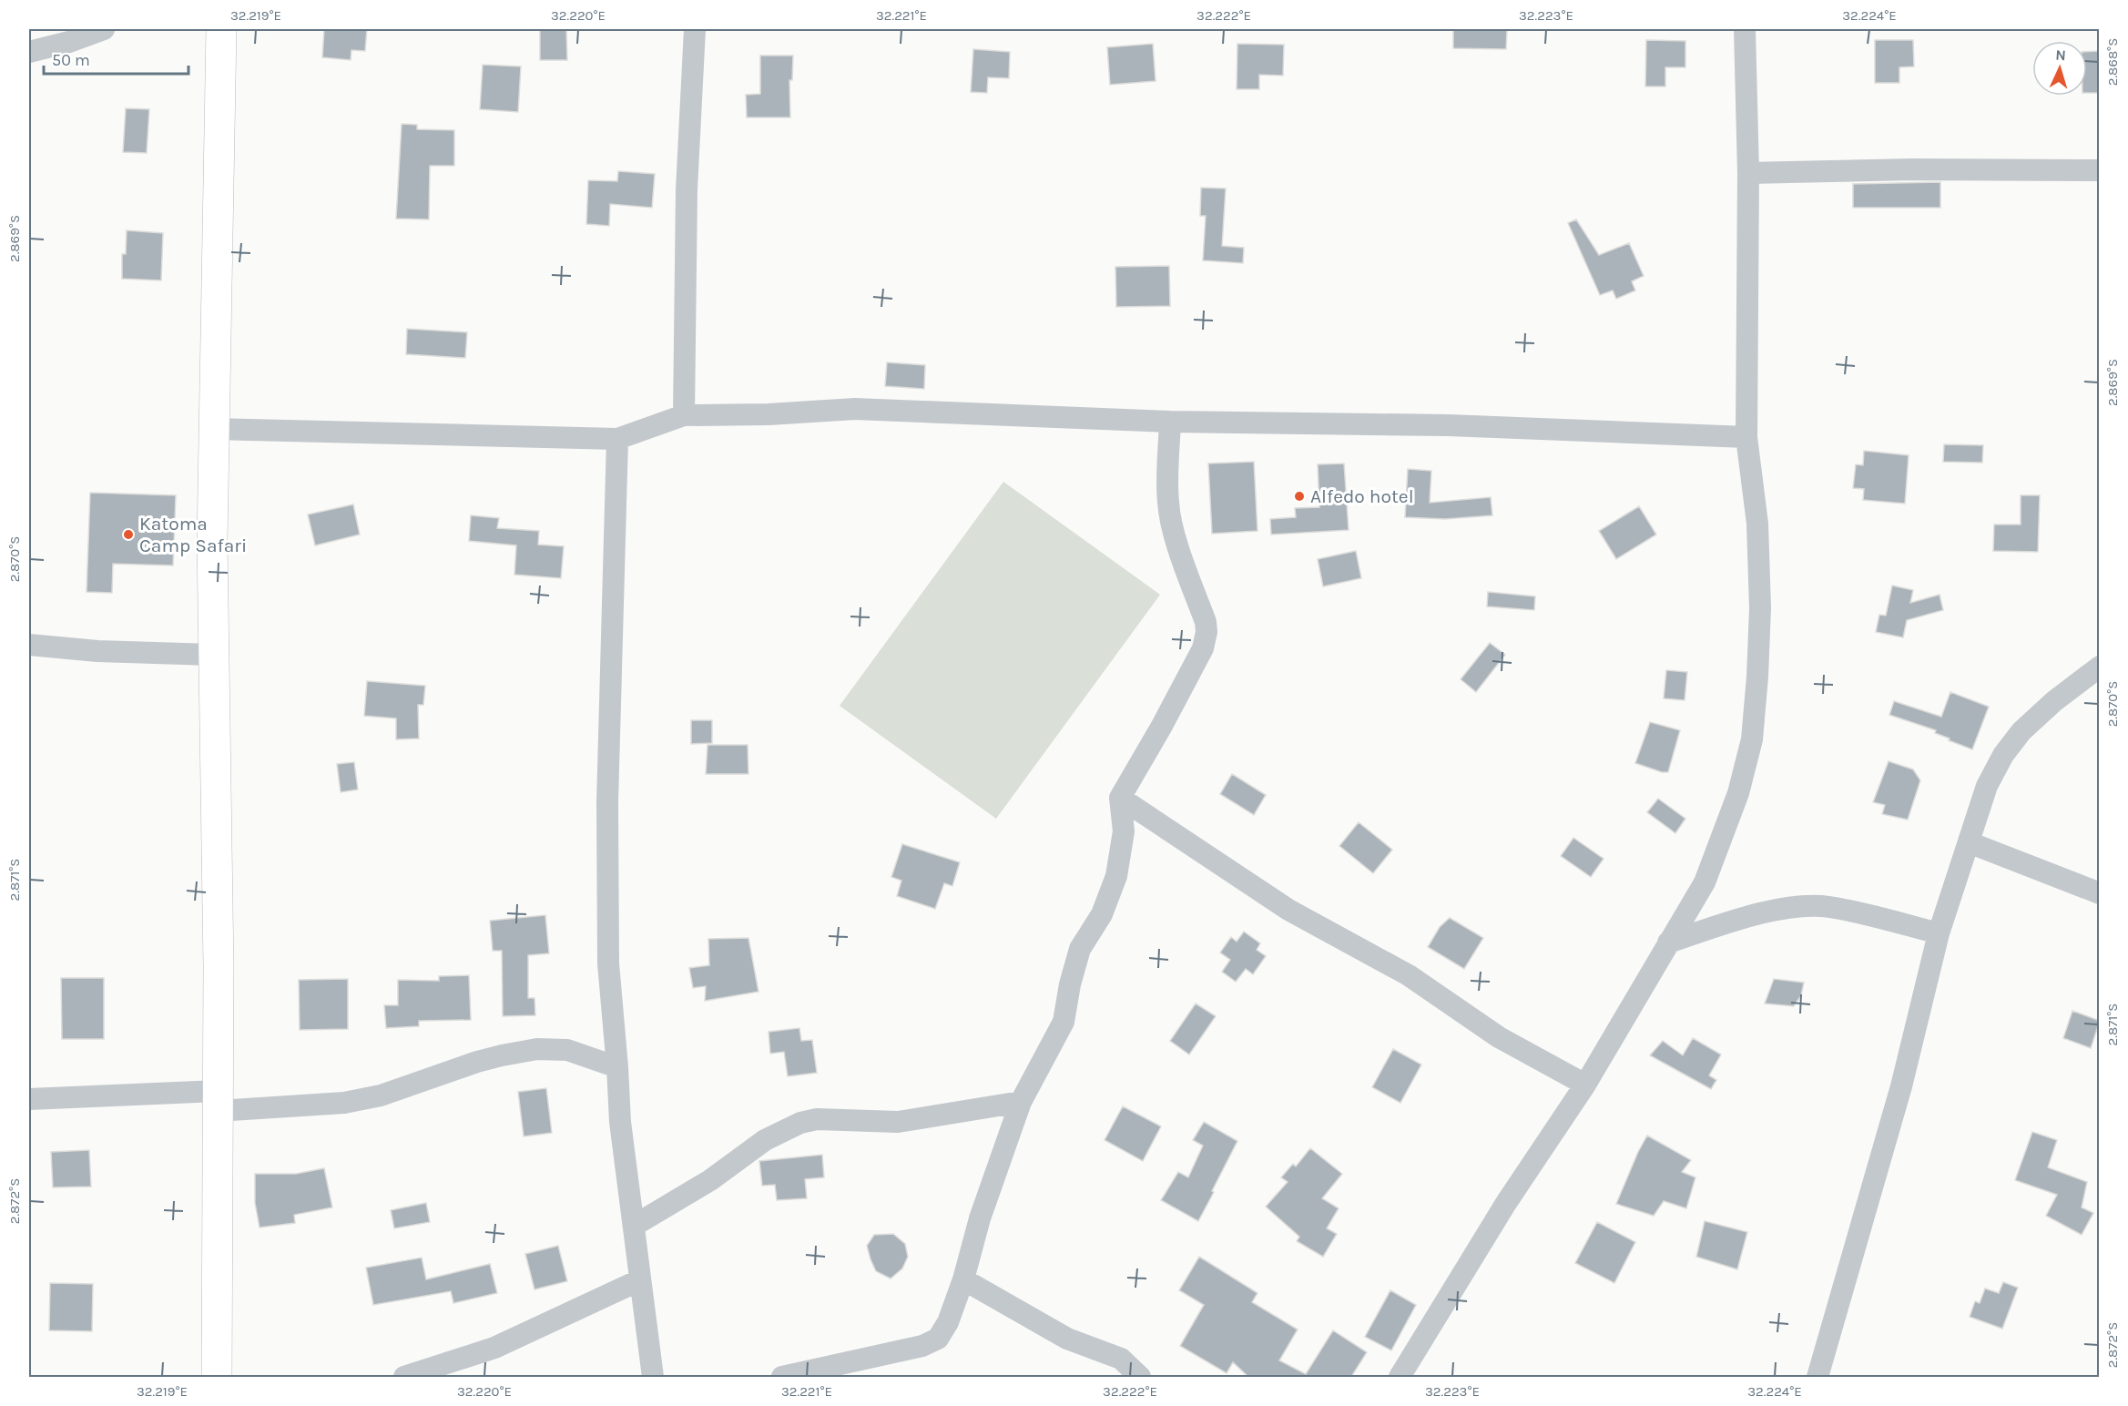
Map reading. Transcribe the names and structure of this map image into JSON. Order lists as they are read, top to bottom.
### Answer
{
  "places": ["Alfedo hotel", "Katoma Camp Safari"],
  "scale_bar": "50 m",
  "north": "top",
  "coordinates": [
    "32.219°E",
    "32.220°E",
    "32.221°E",
    "32.222°E",
    "32.223°E",
    "32.224°E",
    "2.868°S",
    "2.869°S",
    "2.870°S",
    "2.871°S",
    "2.872°S"
  ]
}
